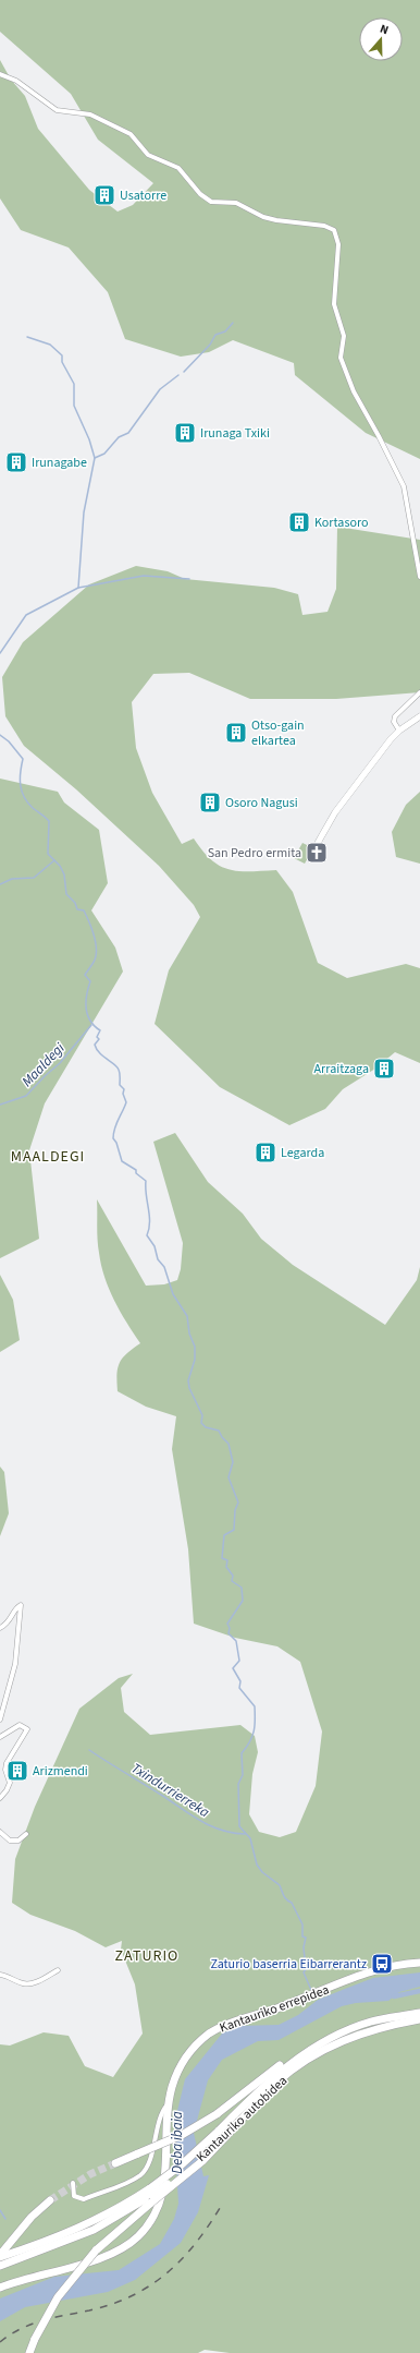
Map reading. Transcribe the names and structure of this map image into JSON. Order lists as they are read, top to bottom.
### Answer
{
  "streets": {
    "highway": ["Kantauriko errepidea", "Kantauriko autobidea"]
  },
  "districts": ["MAALDEGI", "ZATURIO"],
  "water": ["Maaldegi", "Txindurrierreka", "Deba ibaia"],
  "places": {
    "building": [
      "Usatorre",
      "Irunaga Txiki",
      "Irunagabe",
      "Kortasoro",
      "Otso-gain elkartea",
      "Osoro Nagusi",
      "Arraitzaga",
      "Legarda",
      "Arizmendi"
    ],
    "church": ["San Pedro ermita"],
    "bus stop": ["Zaturio baserria Eibarrerantz"]
  },
  "north": "top"
}
